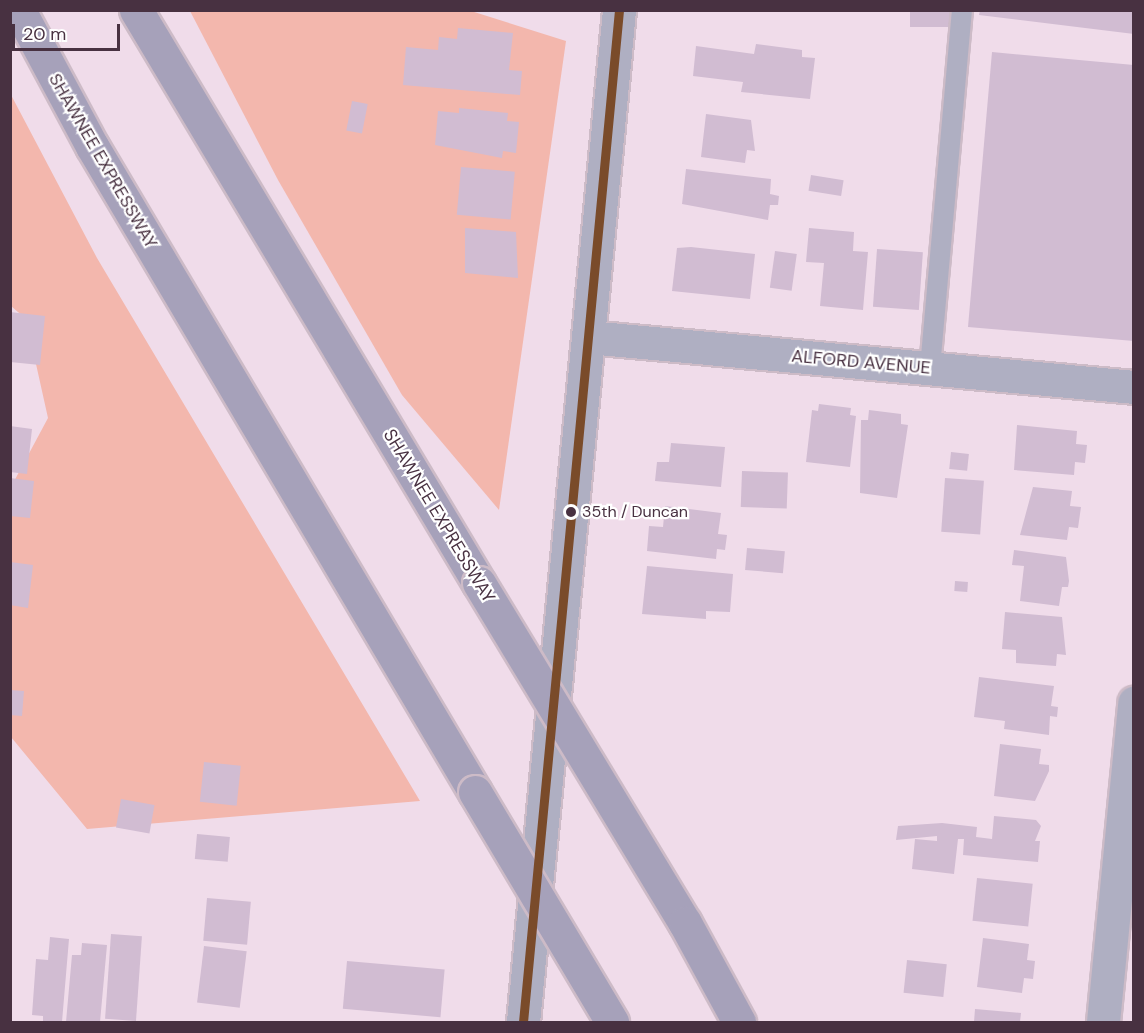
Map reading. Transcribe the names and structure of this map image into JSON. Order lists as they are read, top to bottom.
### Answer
{
  "streets": {
    "highway": ["SHAWNEE EXPRESSWAY"],
    "street": ["ALFORD AVENUE"]
  },
  "places": ["35th / Duncan"],
  "scale_bar": "20 m"
}
